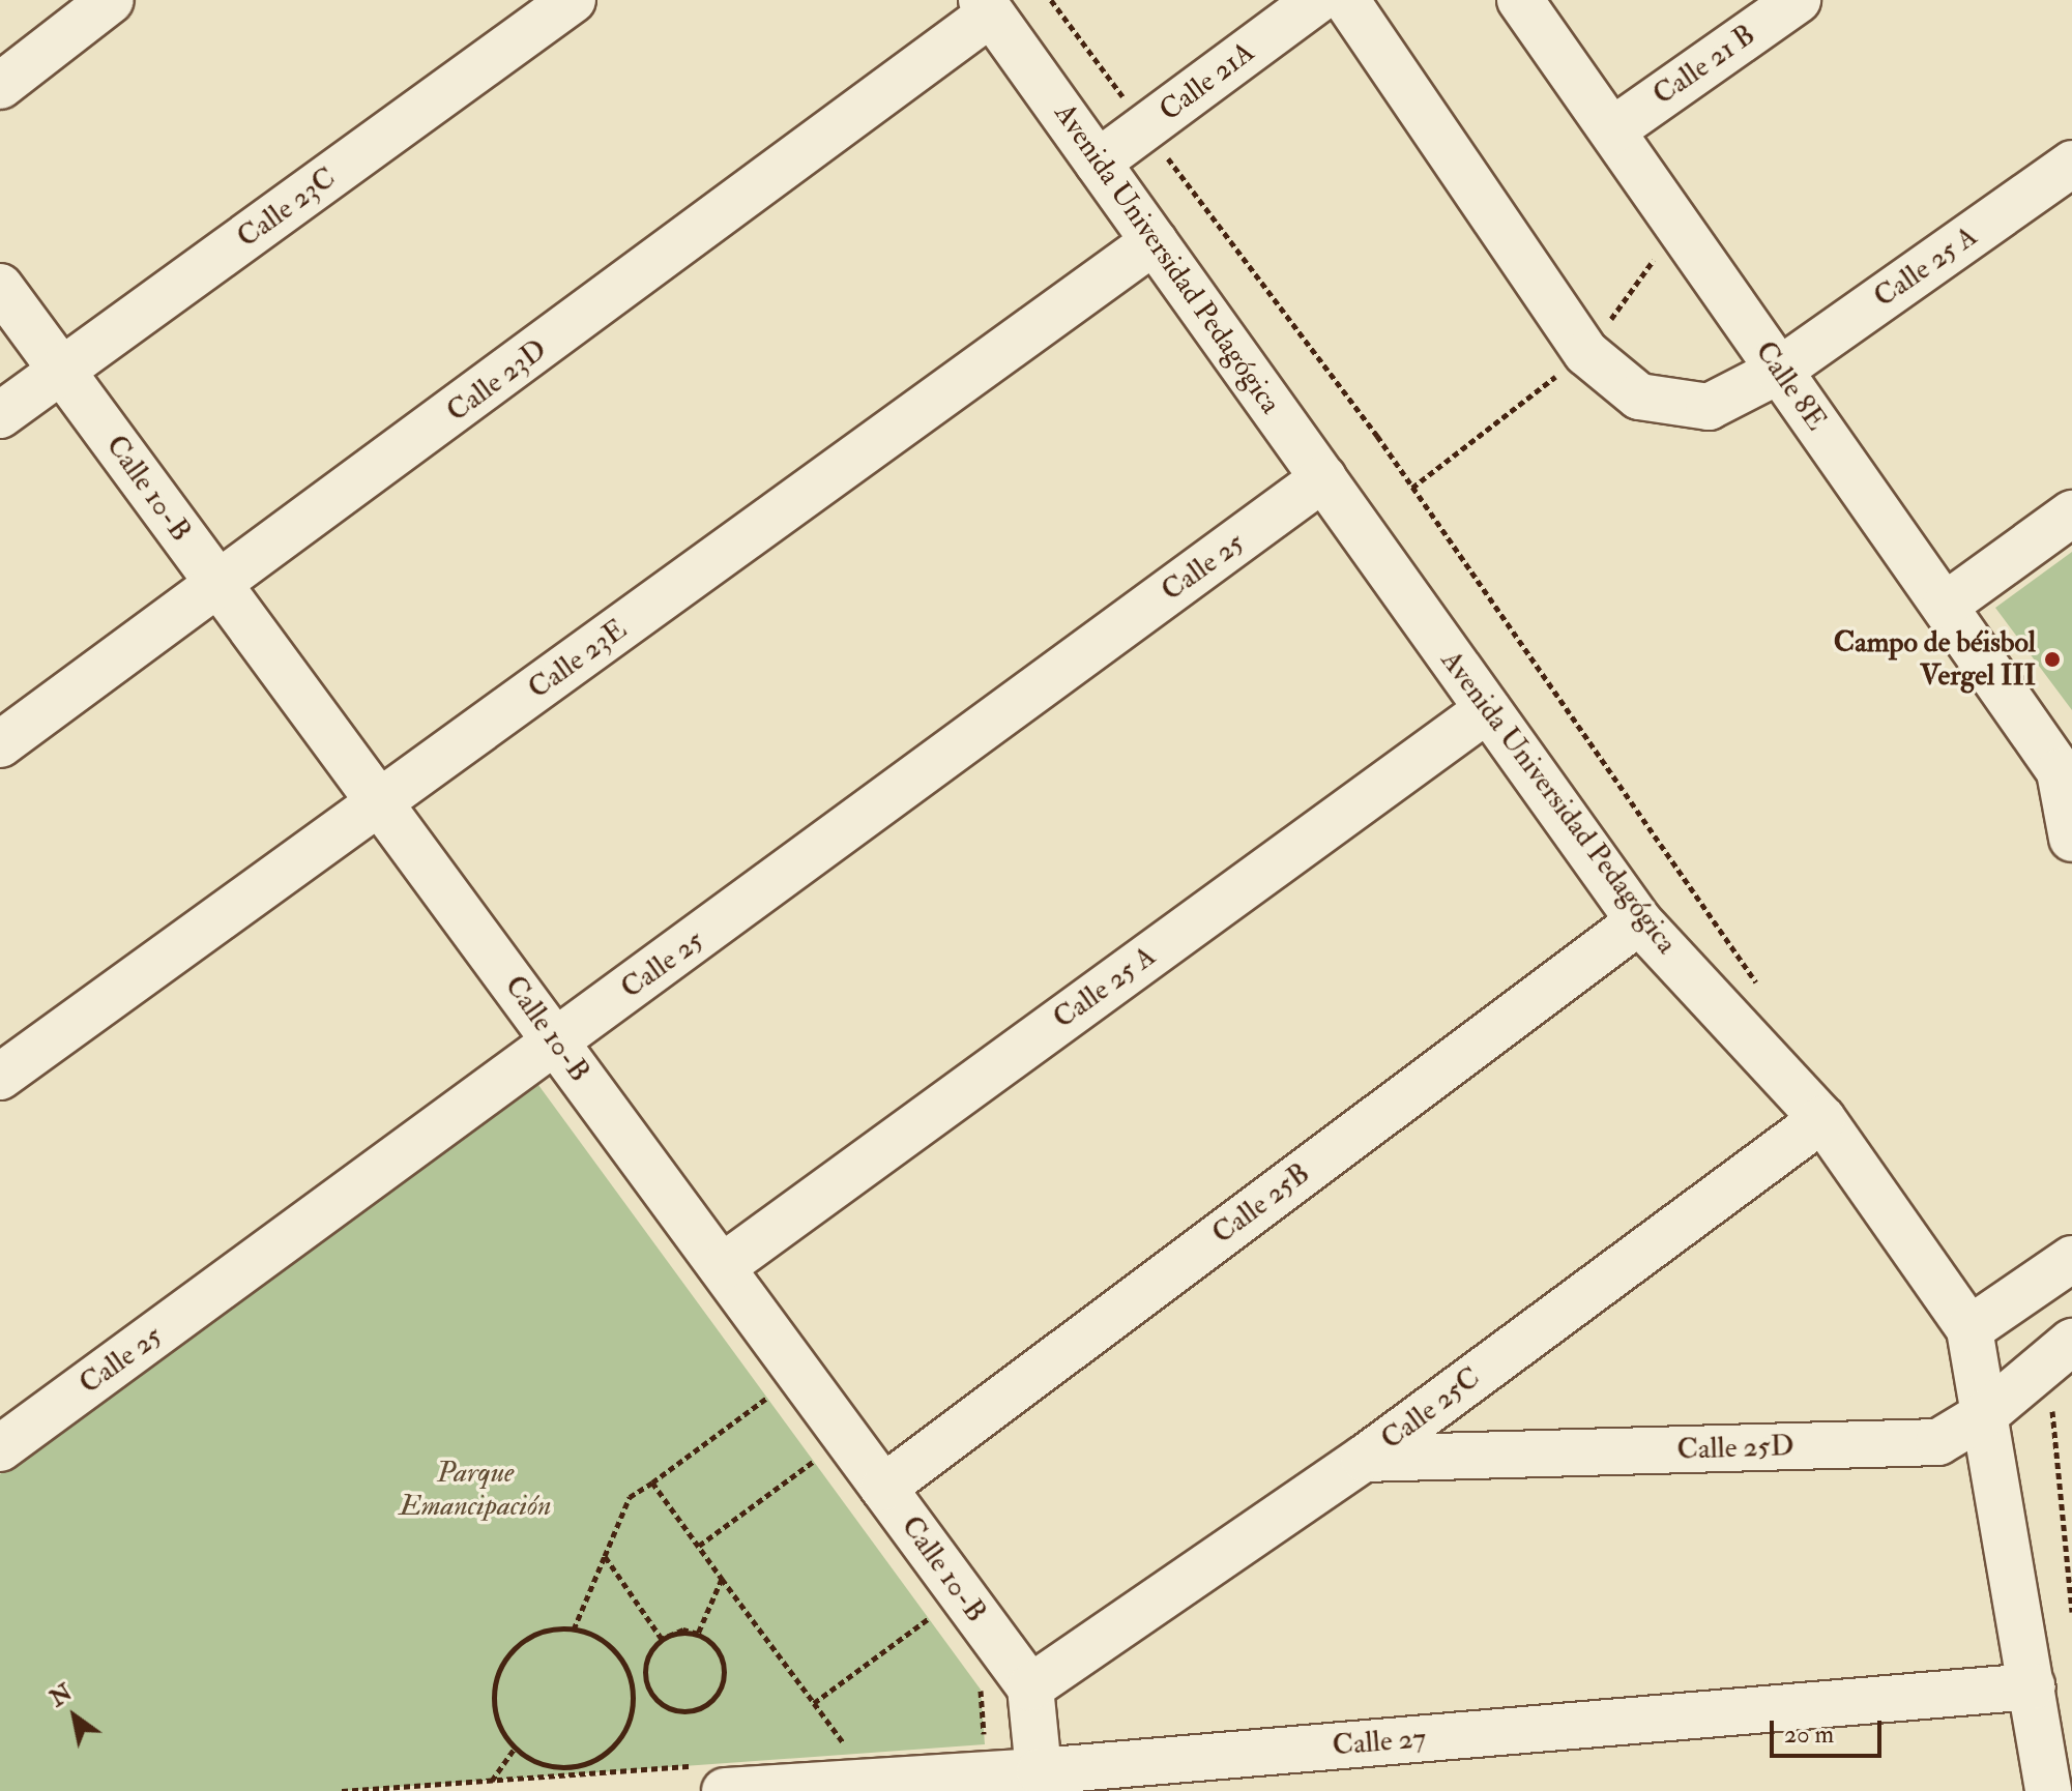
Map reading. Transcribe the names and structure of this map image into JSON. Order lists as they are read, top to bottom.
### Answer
{
  "streets": {
    "street": [
      "Calle 21 B",
      "Calle 21A",
      "Calle 23C",
      "Avenida Universidad Pedagógica",
      "Calle 25 A",
      "Calle 23D",
      "Calle 8E",
      "Calle 10-B",
      "Calle 25",
      "Calle 23E",
      "Calle 25B",
      "Calle 25C",
      "Calle 25D",
      "Calle 27"
    ]
  },
  "crossings": [
    ["Calle 21 B", "Calle 8E"],
    ["Calle 21A", "Avenida Universidad Pedagógica"],
    ["Calle 23C", "Calle 10-B"],
    ["Avenida Universidad Pedagógica", "Calle 25 A"],
    ["Avenida Universidad Pedagógica", "Calle 23D"],
    ["Avenida Universidad Pedagógica", "Calle 25"],
    ["Avenida Universidad Pedagógica", "Calle 23E"],
    ["Avenida Universidad Pedagógica", "Calle 25B"],
    ["Avenida Universidad Pedagógica", "Calle 25C"],
    ["Avenida Universidad Pedagógica", "Calle 25D"],
    ["Avenida Universidad Pedagógica", "Calle 27"],
    ["Calle 25 A", "Calle 8E"],
    ["Calle 25 A", "Calle 10-B"],
    ["Calle 23D", "Calle 10-B"],
    ["Calle 10-B", "Calle 25"],
    ["Calle 10-B", "Calle 23E"],
    ["Calle 10-B", "Calle 25B"],
    ["Calle 10-B", "Calle 25C"],
    ["Calle 25C", "Calle 25D"]
  ],
  "parks": ["Parque Emancipación"],
  "places": ["Campo de béisbol Vergel III"],
  "scale_bar": "20 m",
  "north": "top left"
}
